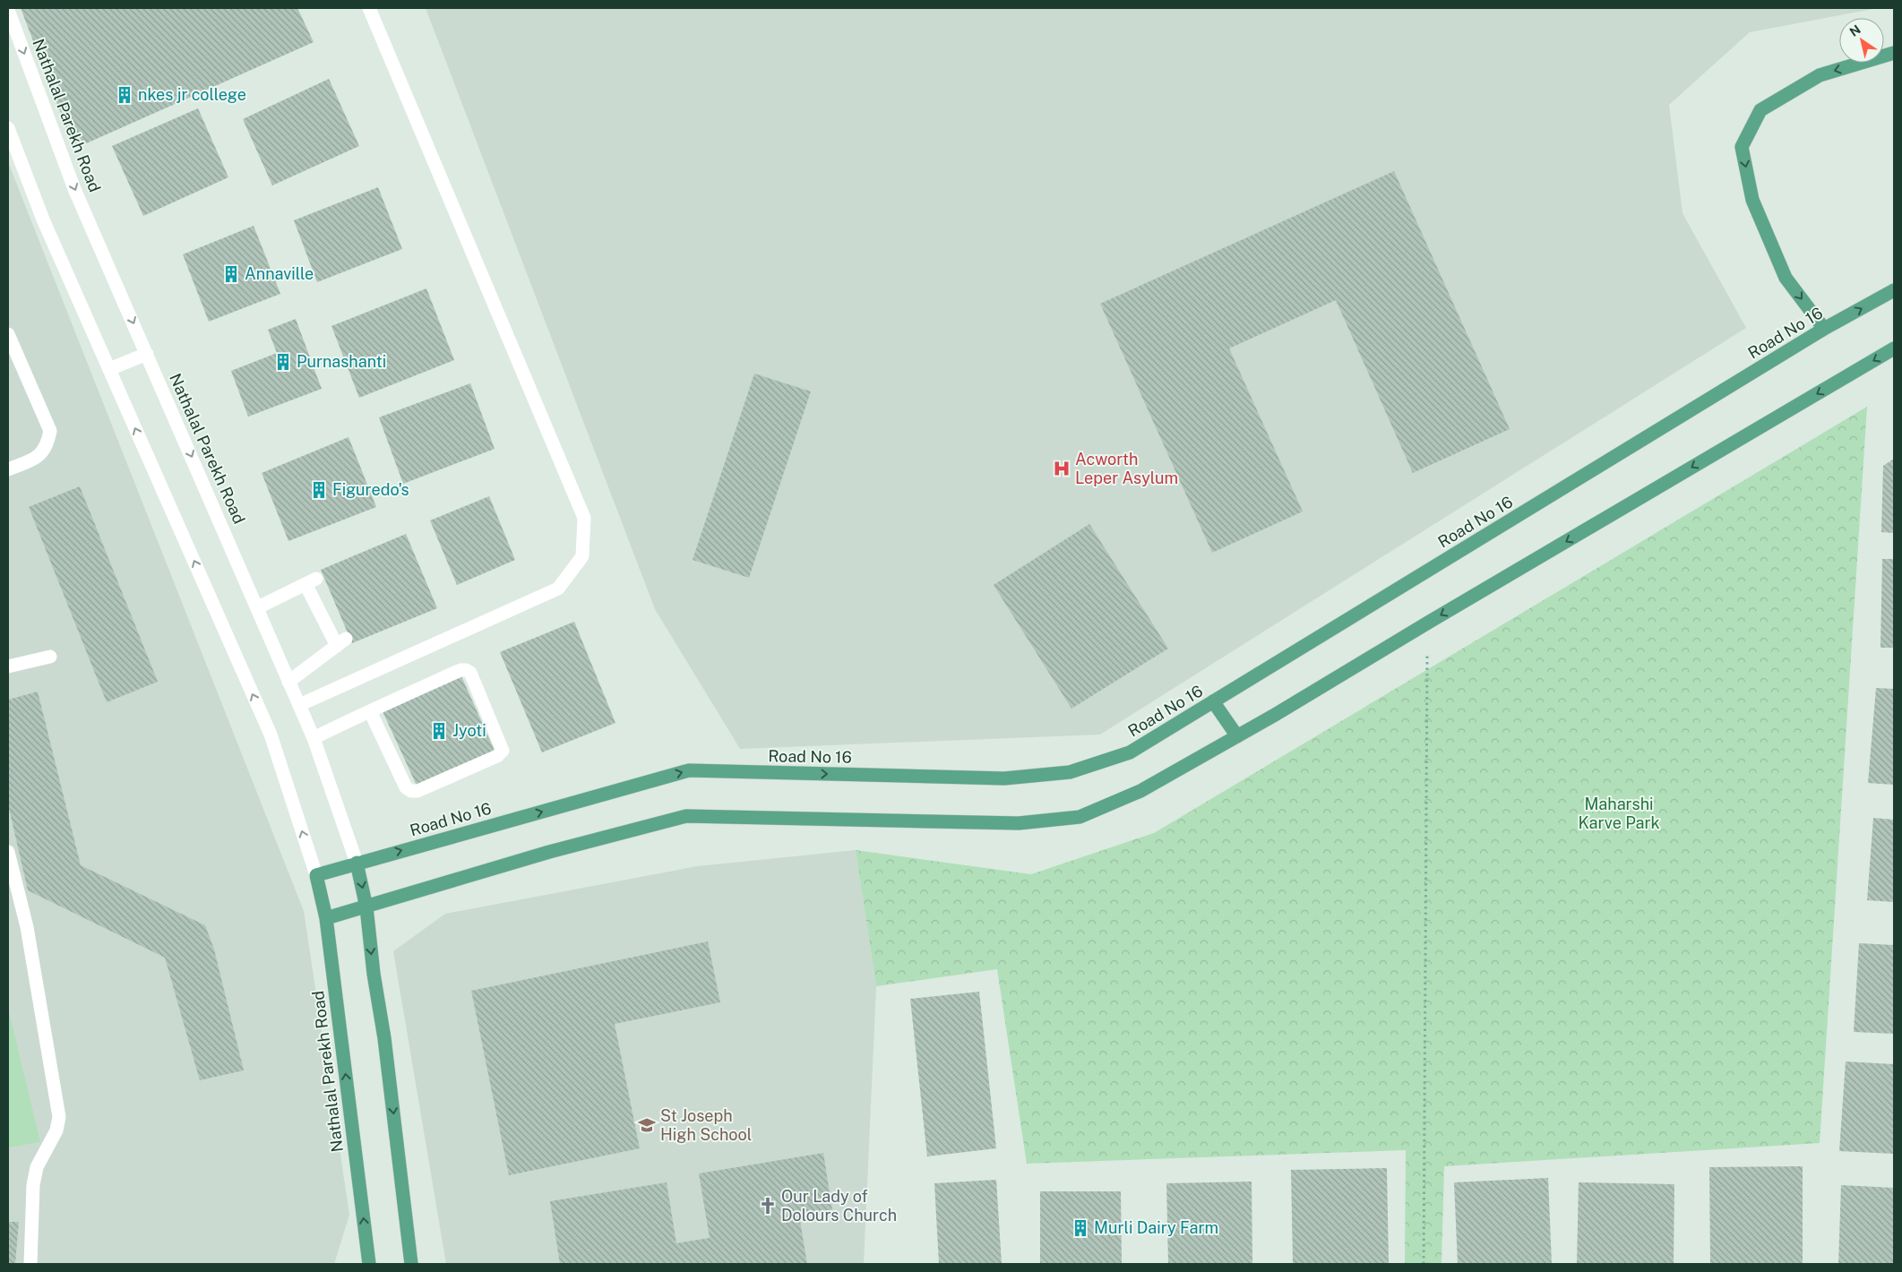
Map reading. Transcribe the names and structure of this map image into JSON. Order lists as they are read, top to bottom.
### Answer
{
  "streets": {
    "main road": ["Nathalal Parekh Road", "Road No 16"]
  },
  "crossings": [
    ["Nathalal Parekh Road", "Road No 16"]
  ],
  "parks": ["Maharshi Karve Park"],
  "places": {
    "building": [
      "nkes jr college",
      "Annaville",
      "Purnashanti",
      "Figuredo's",
      "Jyoti",
      "Murli Dairy Farm"
    ],
    "hospital": ["Acworth Leper Asylum"],
    "school or university": ["St Joseph High School"],
    "church": ["Our Lady of Dolours Church"]
  },
  "north": "top left"
}
